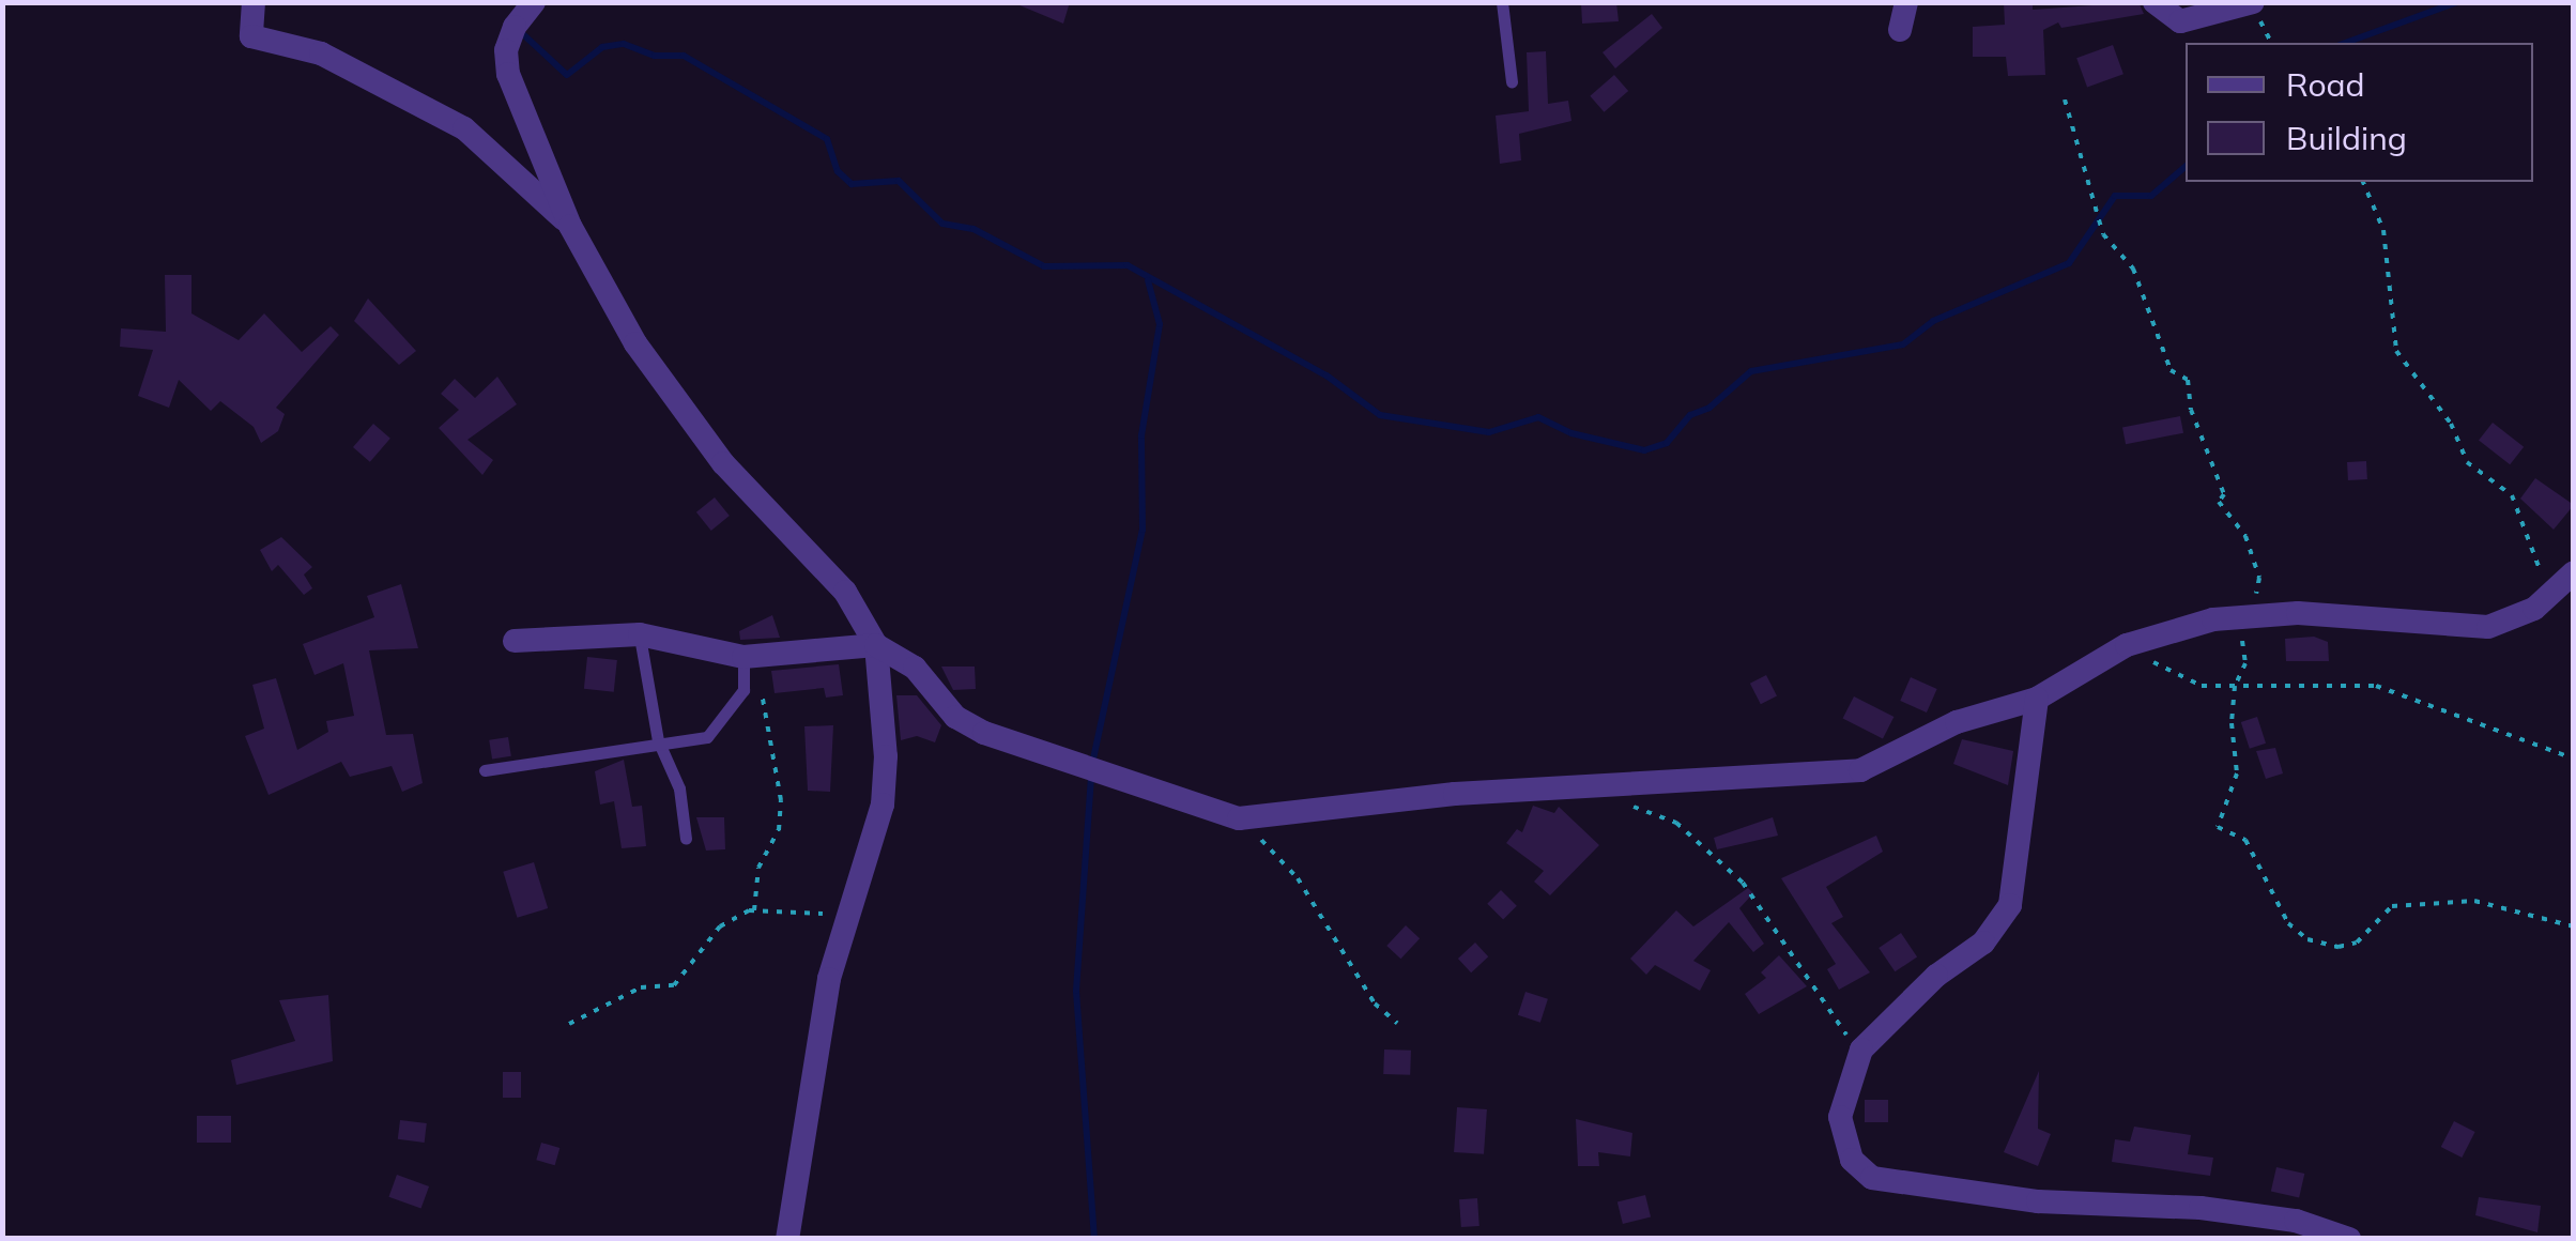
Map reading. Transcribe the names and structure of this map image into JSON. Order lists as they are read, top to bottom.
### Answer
{
  "legend": ["Road", "Building"]
}
